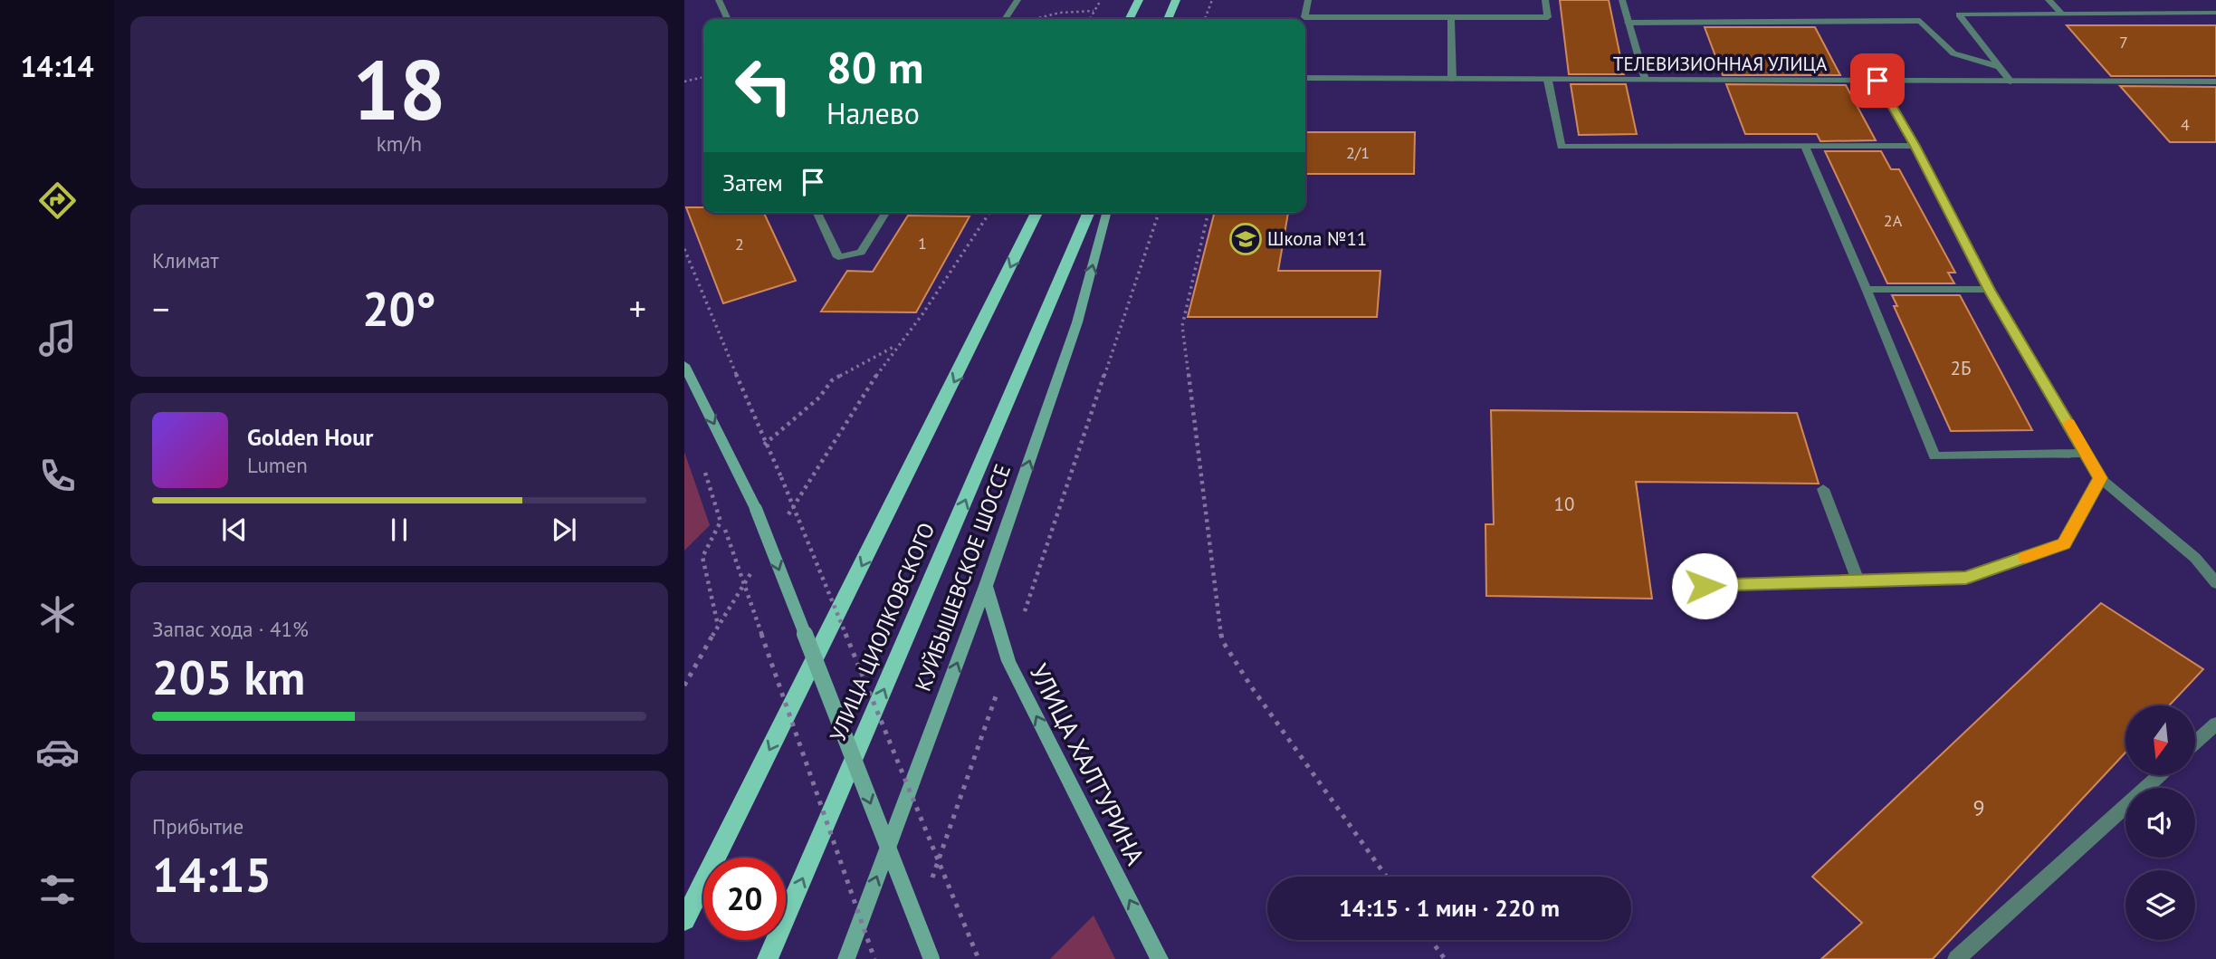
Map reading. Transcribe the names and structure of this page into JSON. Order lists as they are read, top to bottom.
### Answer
{
  "streets": {
    "main road": ["КУЙБЫШЕВСКОЕ ШОССЕ", "УЛИЦА ЦИОЛКОВСКОГО", "УЛИЦА ХАЛТУРИНА"],
    "street": ["ТЕЛЕВИЗИОННАЯ УЛИЦА"]
  },
  "crossings": [
    ["КУЙБЫШЕВСКОЕ ШОССЕ", "УЛИЦА ХАЛТУРИНА"]
  ],
  "one_way": ["КУЙБЫШЕВСКОЕ ШОССЕ", "УЛИЦА ХАЛТУРИНА"],
  "places": {
    "school or university": ["Школа №11"]
  },
  "house_numbers": [
    "7",
    "4",
    "2/1",
    "2А",
    "1",
    "2",
    "2Б",
    "10",
    "9"
  ],
  "north": "bottom",
  "page": {
    "tabs": "14:14",
    "tile": [
      ["18", "km/h"],
      "Климат",
      ["Запас хода · 41%", "205 km"],
      ["Прибытие", "14:15"]
    ],
    "turn": ["80 m", "Налево"],
    "then": "Затем",
    "heat": ["−", "20°", "+"],
    "song": ["Golden Hour", "Lumen"],
    "limit": "20",
    "trip": "14:15 · 1 мин · 220 m"
  }
}
